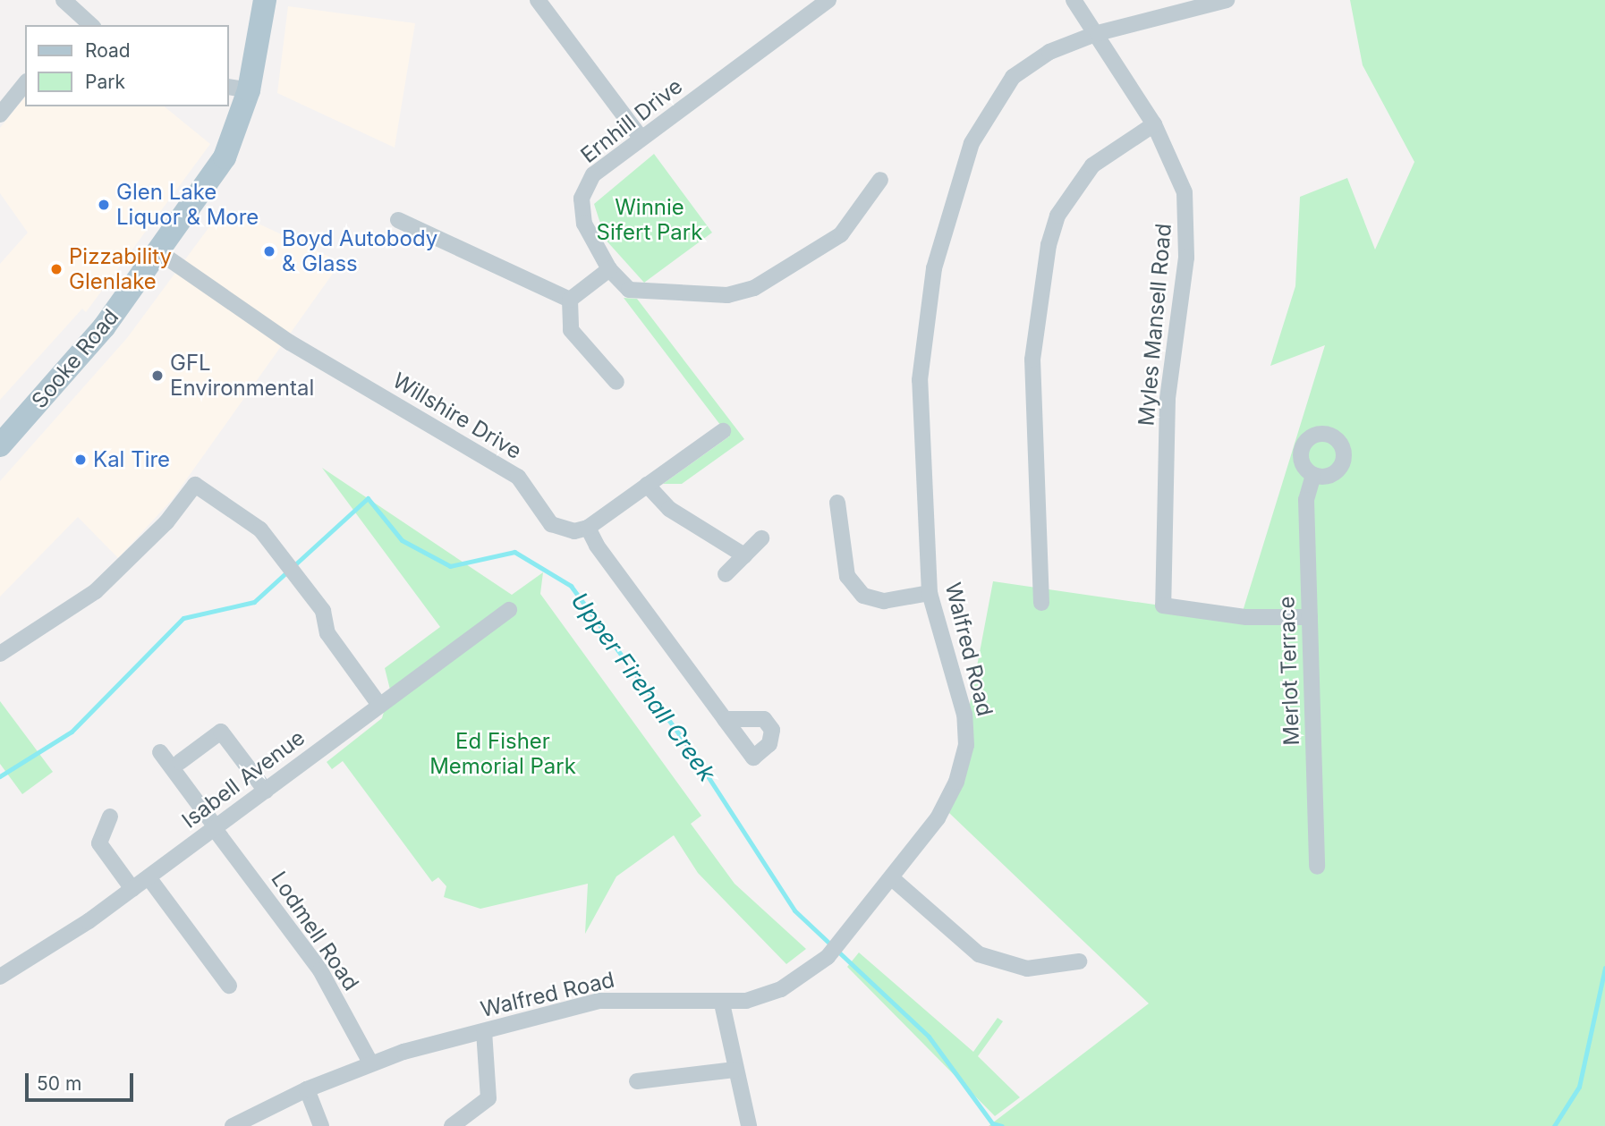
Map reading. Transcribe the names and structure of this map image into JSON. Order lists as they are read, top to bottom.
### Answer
{
  "streets": {
    "main road": ["Sooke Road"],
    "street": [
      "Ernhill Drive",
      "Myles Mansell Road",
      "Willshire Drive",
      "Walfred Road",
      "Merlot Terrace",
      "Isabell Avenue",
      "Lodmell Road"
    ]
  },
  "crossings": [
    ["Myles Mansell Road", "Walfred Road"],
    ["Myles Mansell Road", "Merlot Terrace"],
    ["Sooke Road", "Willshire Drive"],
    ["Walfred Road", "Lodmell Road"],
    ["Isabell Avenue", "Lodmell Road"]
  ],
  "water": ["Upper Firehall Creek"],
  "parks": ["Winnie Sifert Park", "Ed Fisher Memorial Park"],
  "places": [
    "Glen Lake Liquor & More",
    "Boyd Autobody & Glass",
    "Pizzability Glenlake",
    "GFL Environmental",
    "Kal Tire"
  ],
  "legend": ["Road", "Park"],
  "scale_bar": "50 m"
}
